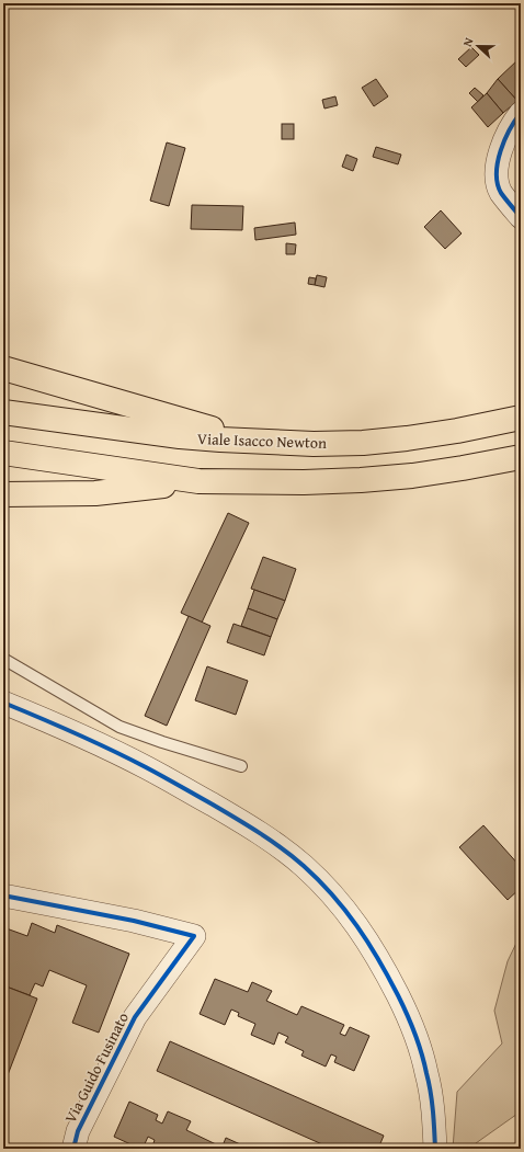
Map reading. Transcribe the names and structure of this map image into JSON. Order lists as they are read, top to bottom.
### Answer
{
  "streets": {
    "highway": ["Viale Isacco Newton"],
    "street": ["Via Guido Fusinato"]
  },
  "north": "left"
}
